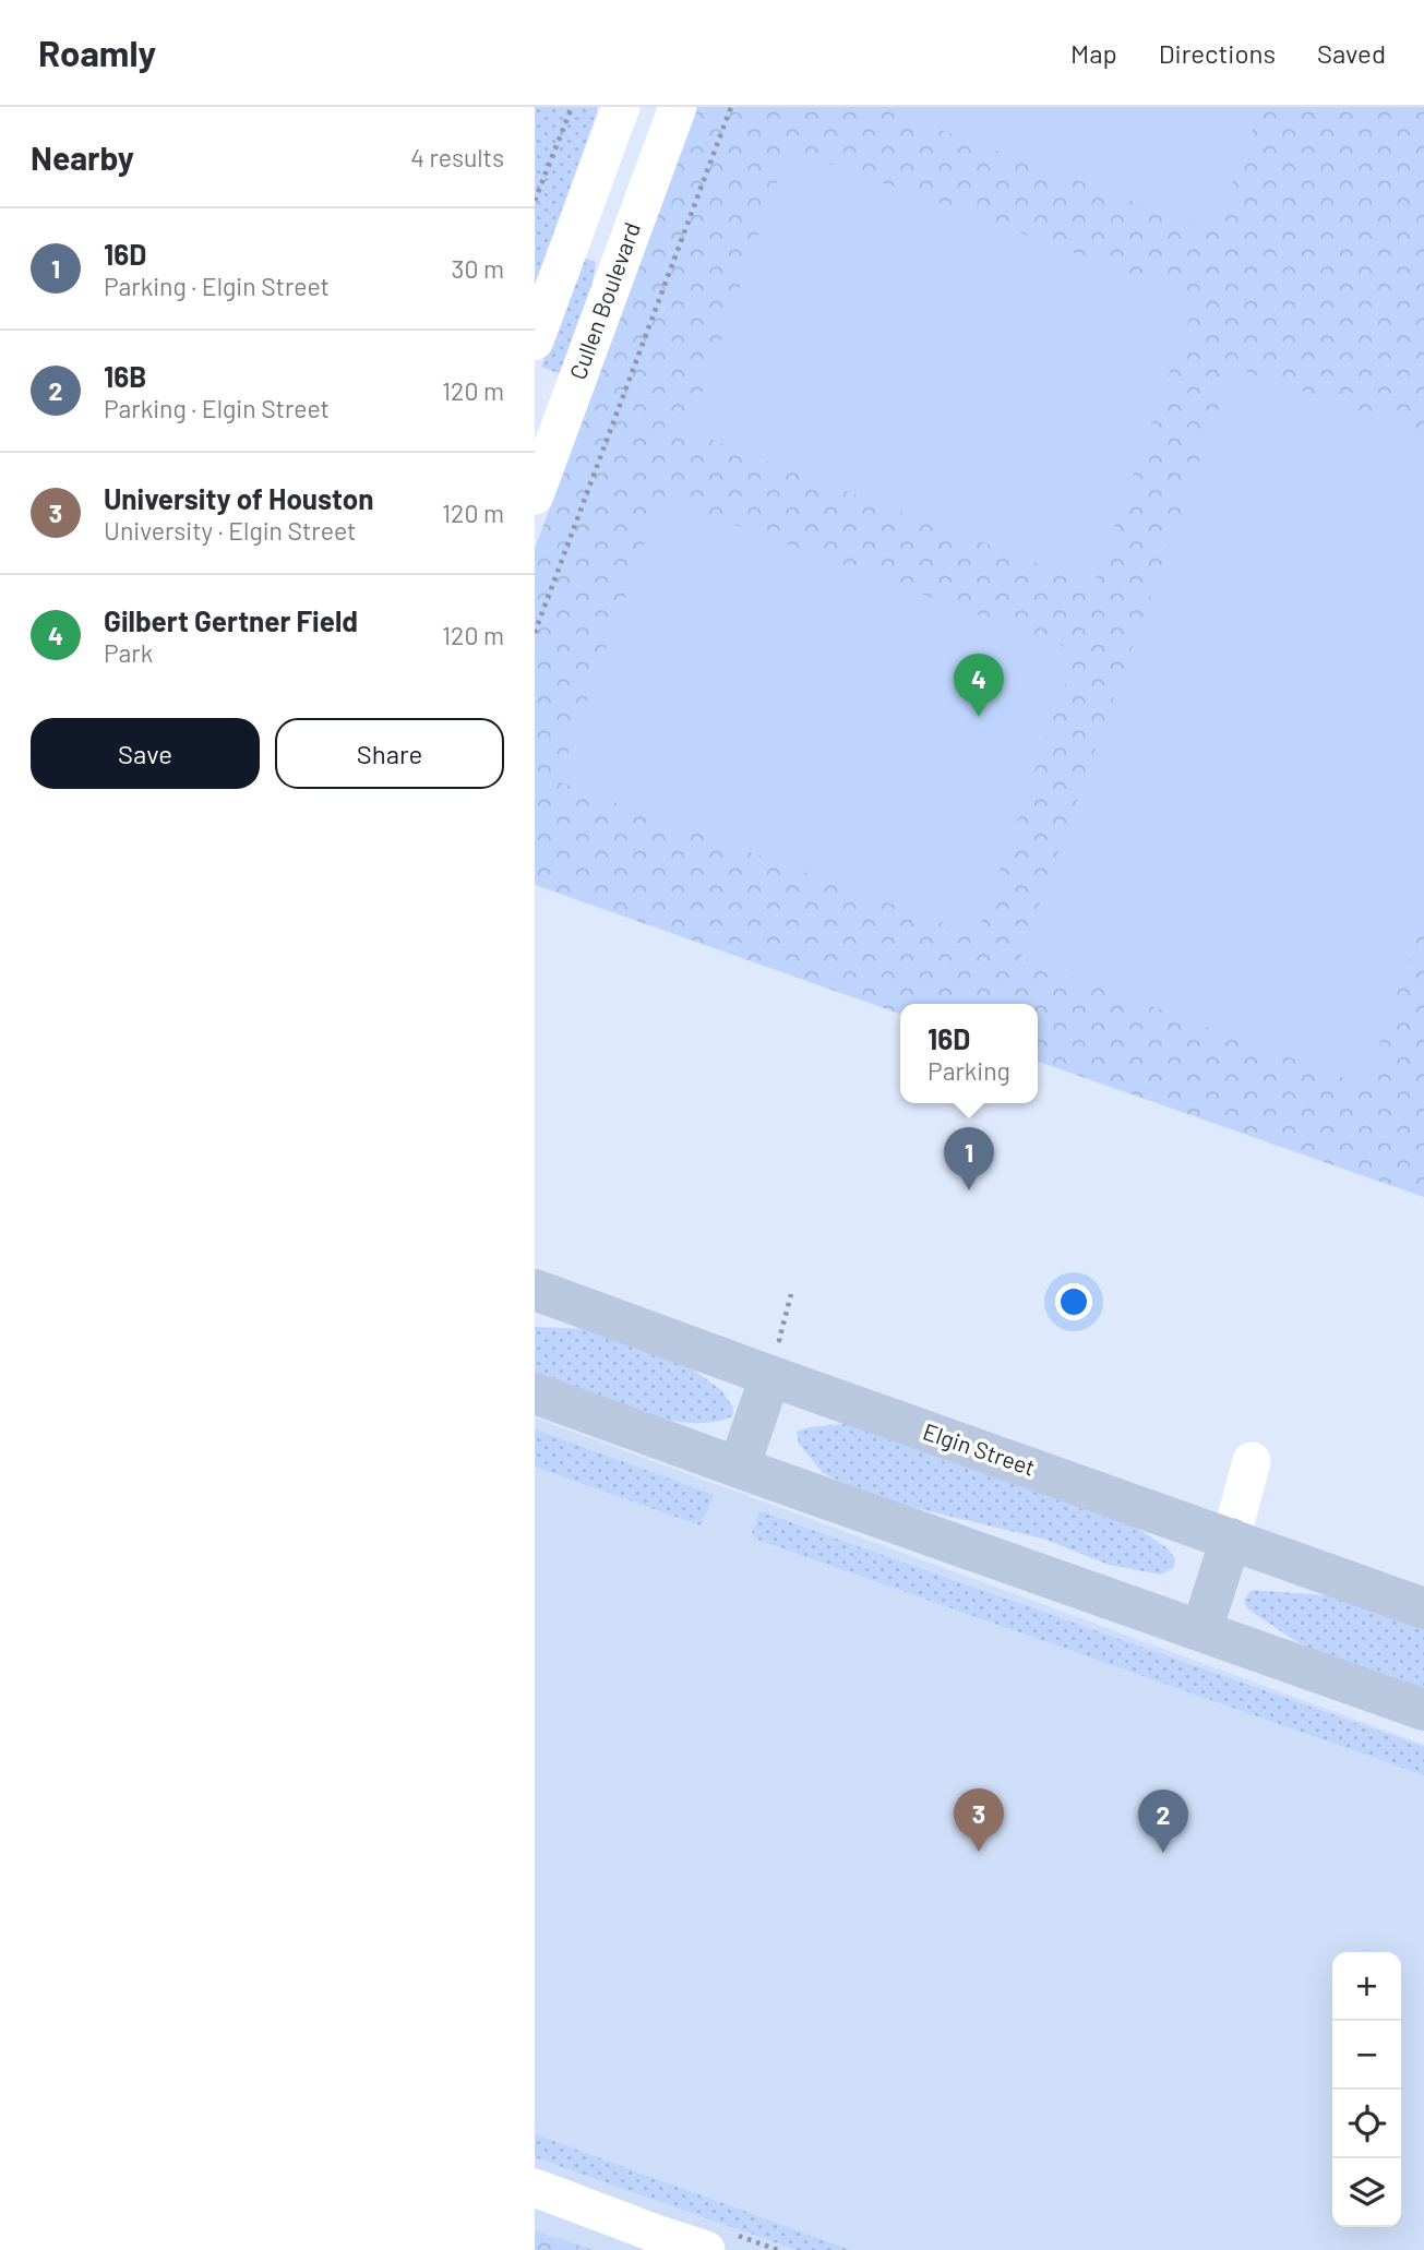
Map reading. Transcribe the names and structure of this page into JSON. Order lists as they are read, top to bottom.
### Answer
{
  "streets": {
    "main road": ["Elgin Street"],
    "street": ["Cullen Boulevard"]
  },
  "page": {
    "header": "Roamly",
    "nav": ["Map", "Directions", "Saved"],
    "heading": ["Nearby", "4 results"],
    "list": [
      {
        "mark": "1",
        "name": "16D",
        "note": "Parking · Elgin Street",
        "value": "30 m"
      },
      {
        "mark": "2",
        "name": "16B",
        "note": "Parking · Elgin Street",
        "value": "120 m"
      },
      {
        "mark": "3",
        "name": "University of Houston",
        "note": "University · Elgin Street",
        "value": "120 m"
      },
      {
        "mark": "4",
        "name": "Gilbert Gertner Field",
        "note": "Park",
        "value": "120 m"
      }
    ],
    "pins": [
      "4",
      "1",
      "3",
      "2"
    ],
    "buttons": ["Save", "Share"],
    "popup": ["16D", "Parking"],
    "map_buttons": ["+", "−"]
  }
}
